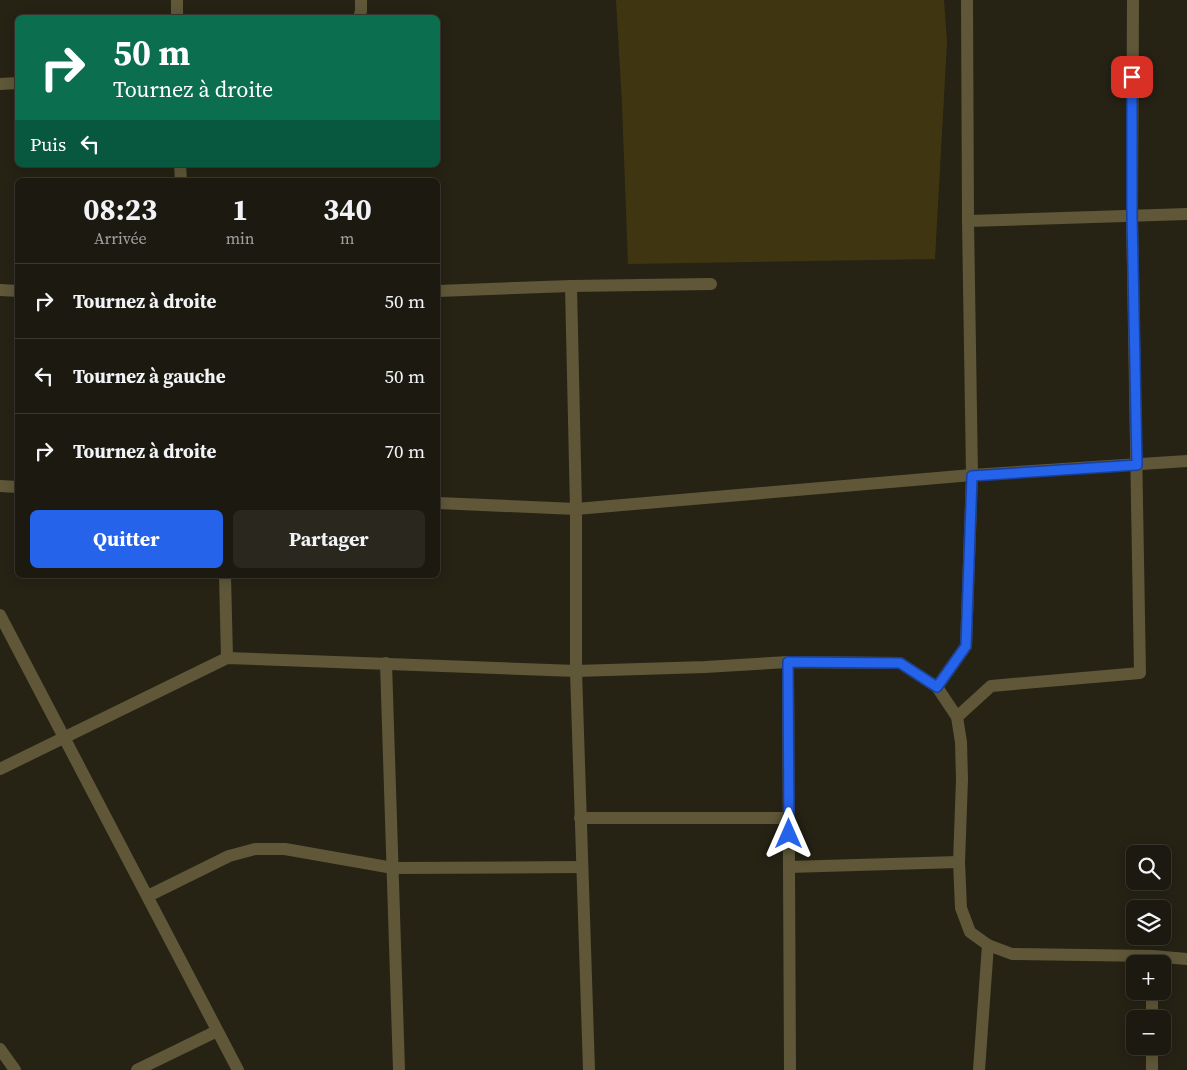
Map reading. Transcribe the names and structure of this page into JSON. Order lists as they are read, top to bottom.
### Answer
{
  "page": {
    "turn": ["50 m", "Tournez à droite"],
    "then": "Puis",
    "eta": [
      "08:23",
      "Arrivée",
      "1",
      "min",
      "340",
      "m"
    ],
    "list": [
      {
        "name": "Tournez à droite",
        "value": "50 m"
      },
      {
        "name": "Tournez à gauche",
        "value": "50 m"
      },
      {
        "name": "Tournez à droite",
        "value": "70 m"
      }
    ],
    "buttons": ["Quitter", "Partager"],
    "map_buttons": ["+", "−"]
  }
}
